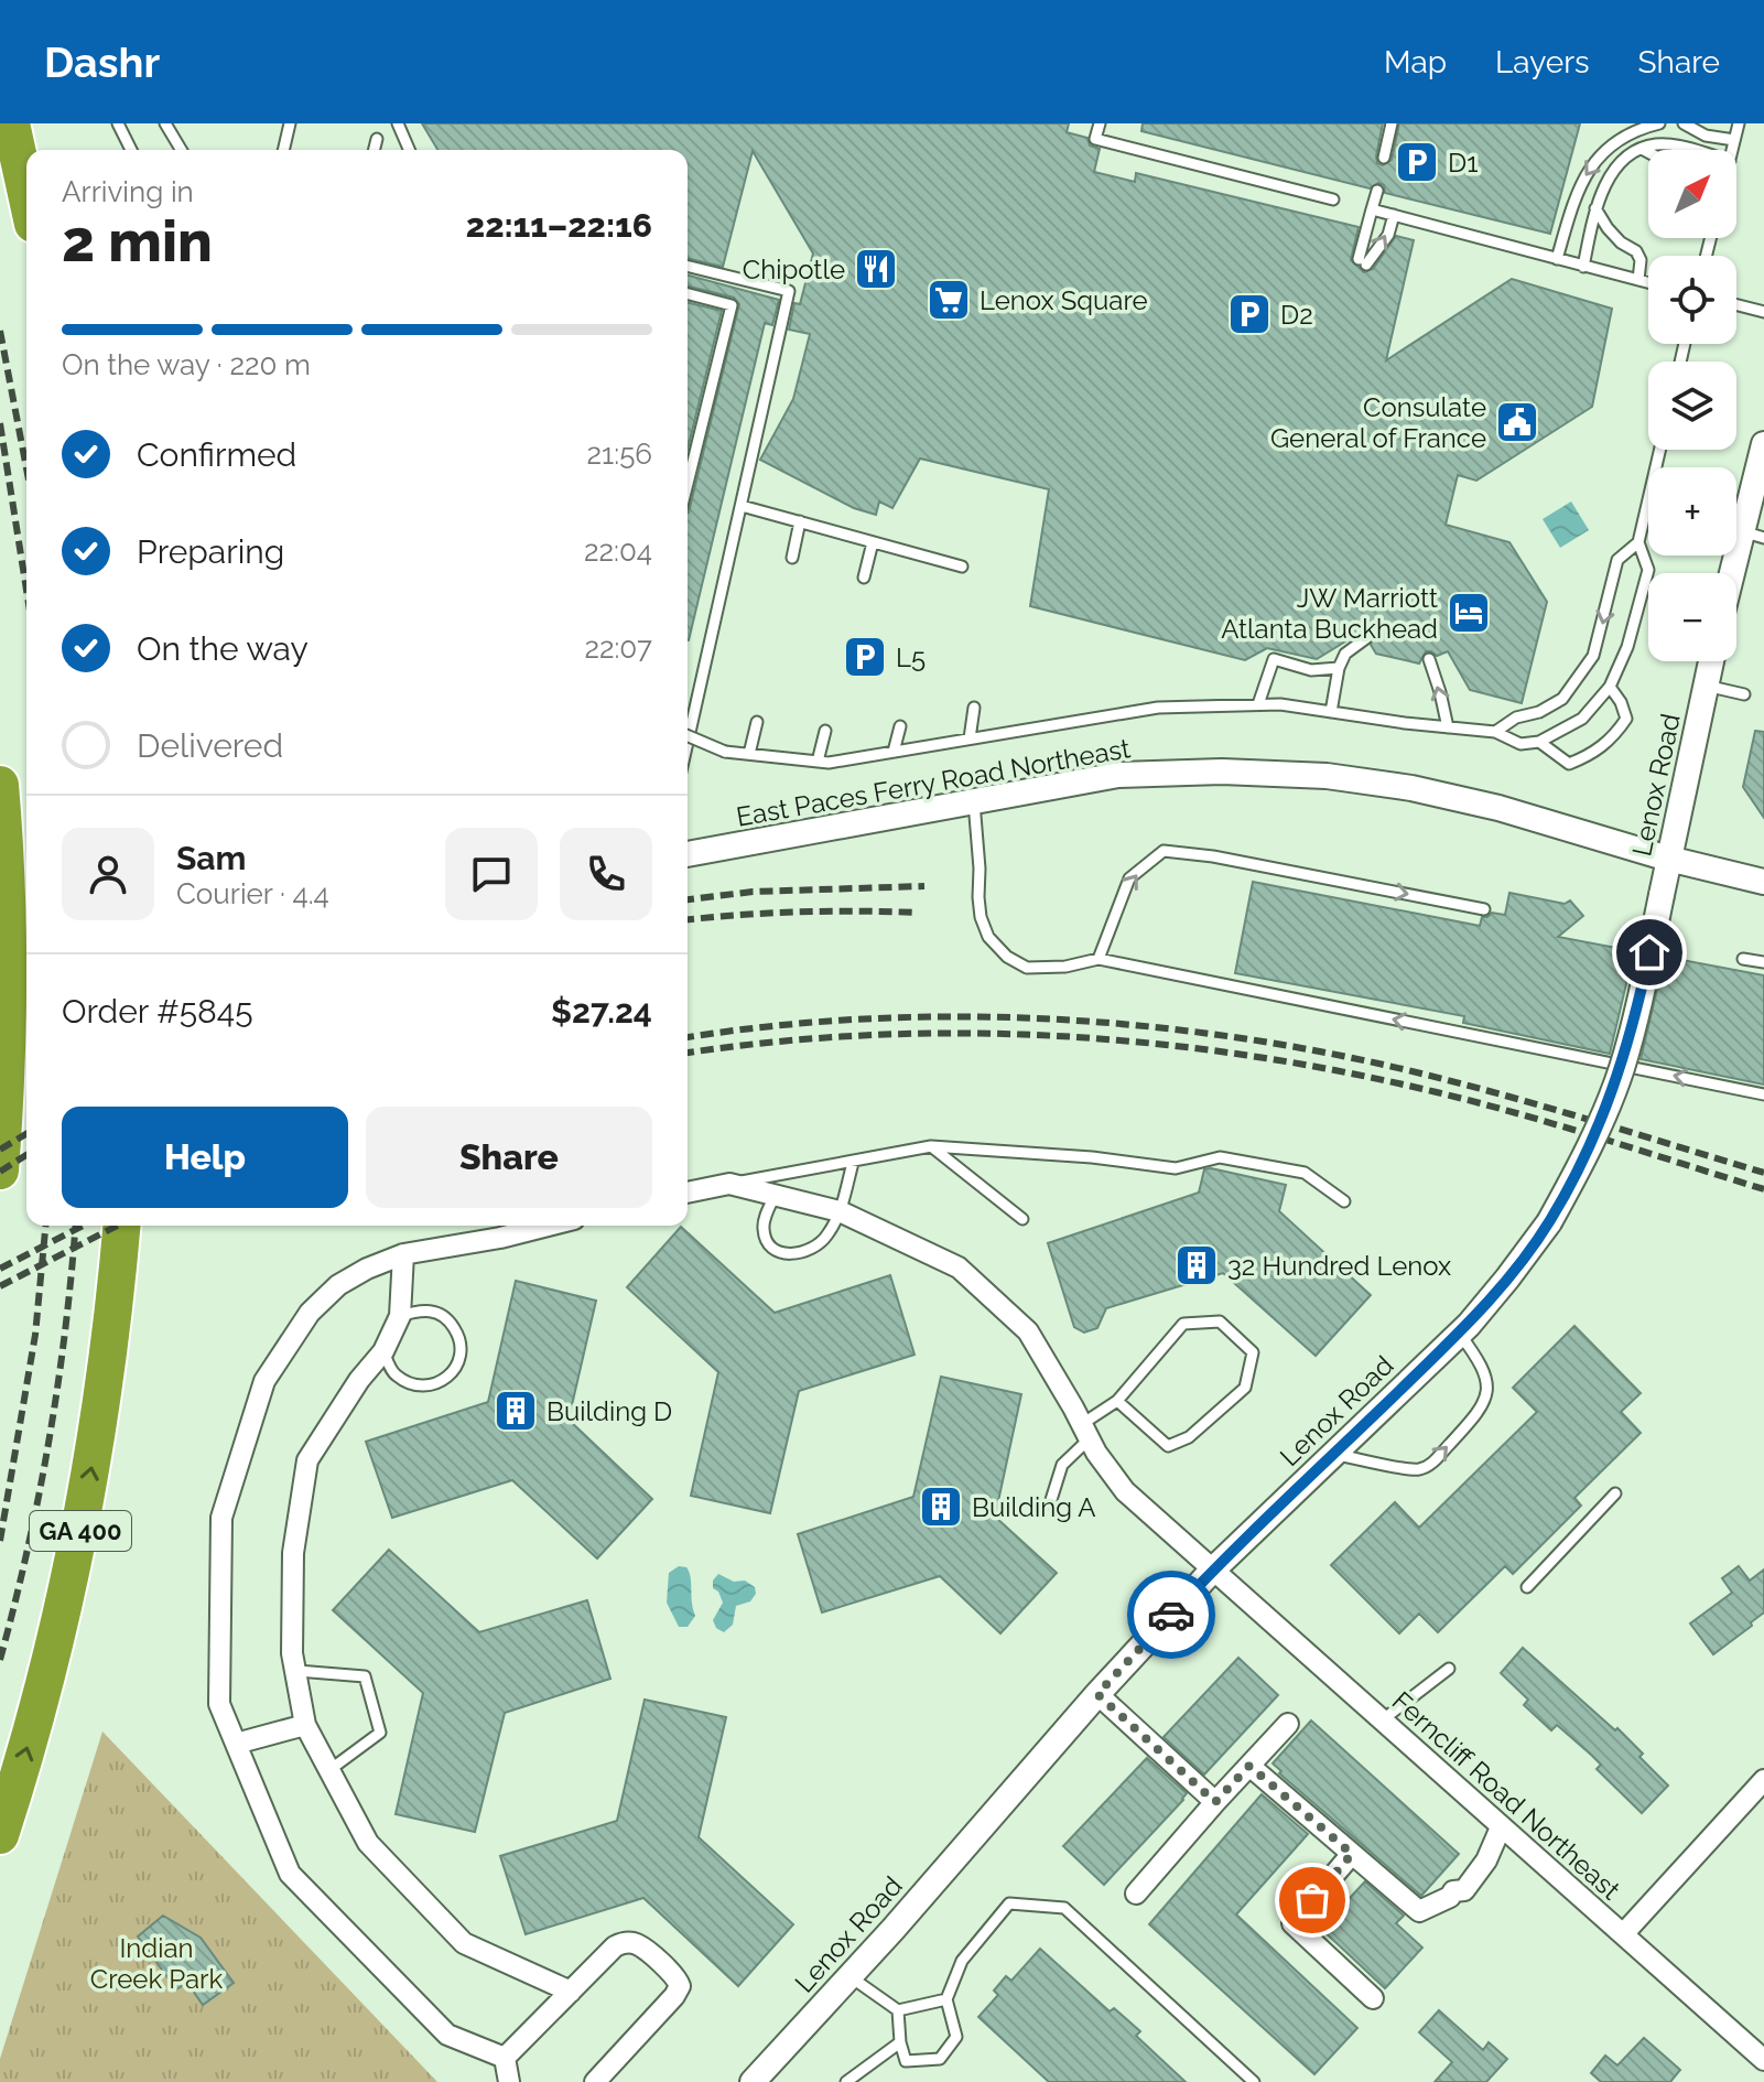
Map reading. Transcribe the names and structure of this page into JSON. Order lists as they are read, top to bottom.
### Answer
{
  "streets": {
    "highway": ["GA 400"],
    "street": ["East Paces Ferry Road Northeast", "Lenox Road", "Ferncliff Road Northeast"]
  },
  "crossings": [
    ["East Paces Ferry Road Northeast", "Lenox Road"],
    ["Lenox Road", "Ferncliff Road Northeast"]
  ],
  "parks": ["Indian Creek Park"],
  "places": {
    "parking": ["D1", "D2", "L5"],
    "restaurant": ["Chipotle"],
    "supermarket": ["Lenox Square"],
    "public building": ["Consulate General of France"],
    "hotel": ["JW Marriott Atlanta Buckhead"],
    "building": ["32 Hundred Lenox", "Building D", "Building A"]
  },
  "north": "top right",
  "page": {
    "header": "Dashr",
    "nav": ["Map", "Layers", "Share"],
    "map_buttons": ["+", "−"],
    "heading": ["2 min", "Arriving in", "22:11–22:16"],
    "panel": [
      "Sam",
      "Courier · 4.4",
      "Order #5845",
      "$27.24"
    ],
    "bar": "On the way · 220 m",
    "list": [
      ["Confirmed", "21:56"],
      ["Preparing", "22:04"],
      ["On the way", "22:07"],
      "Delivered"
    ],
    "buttons": ["Help", "Share"]
  }
}
